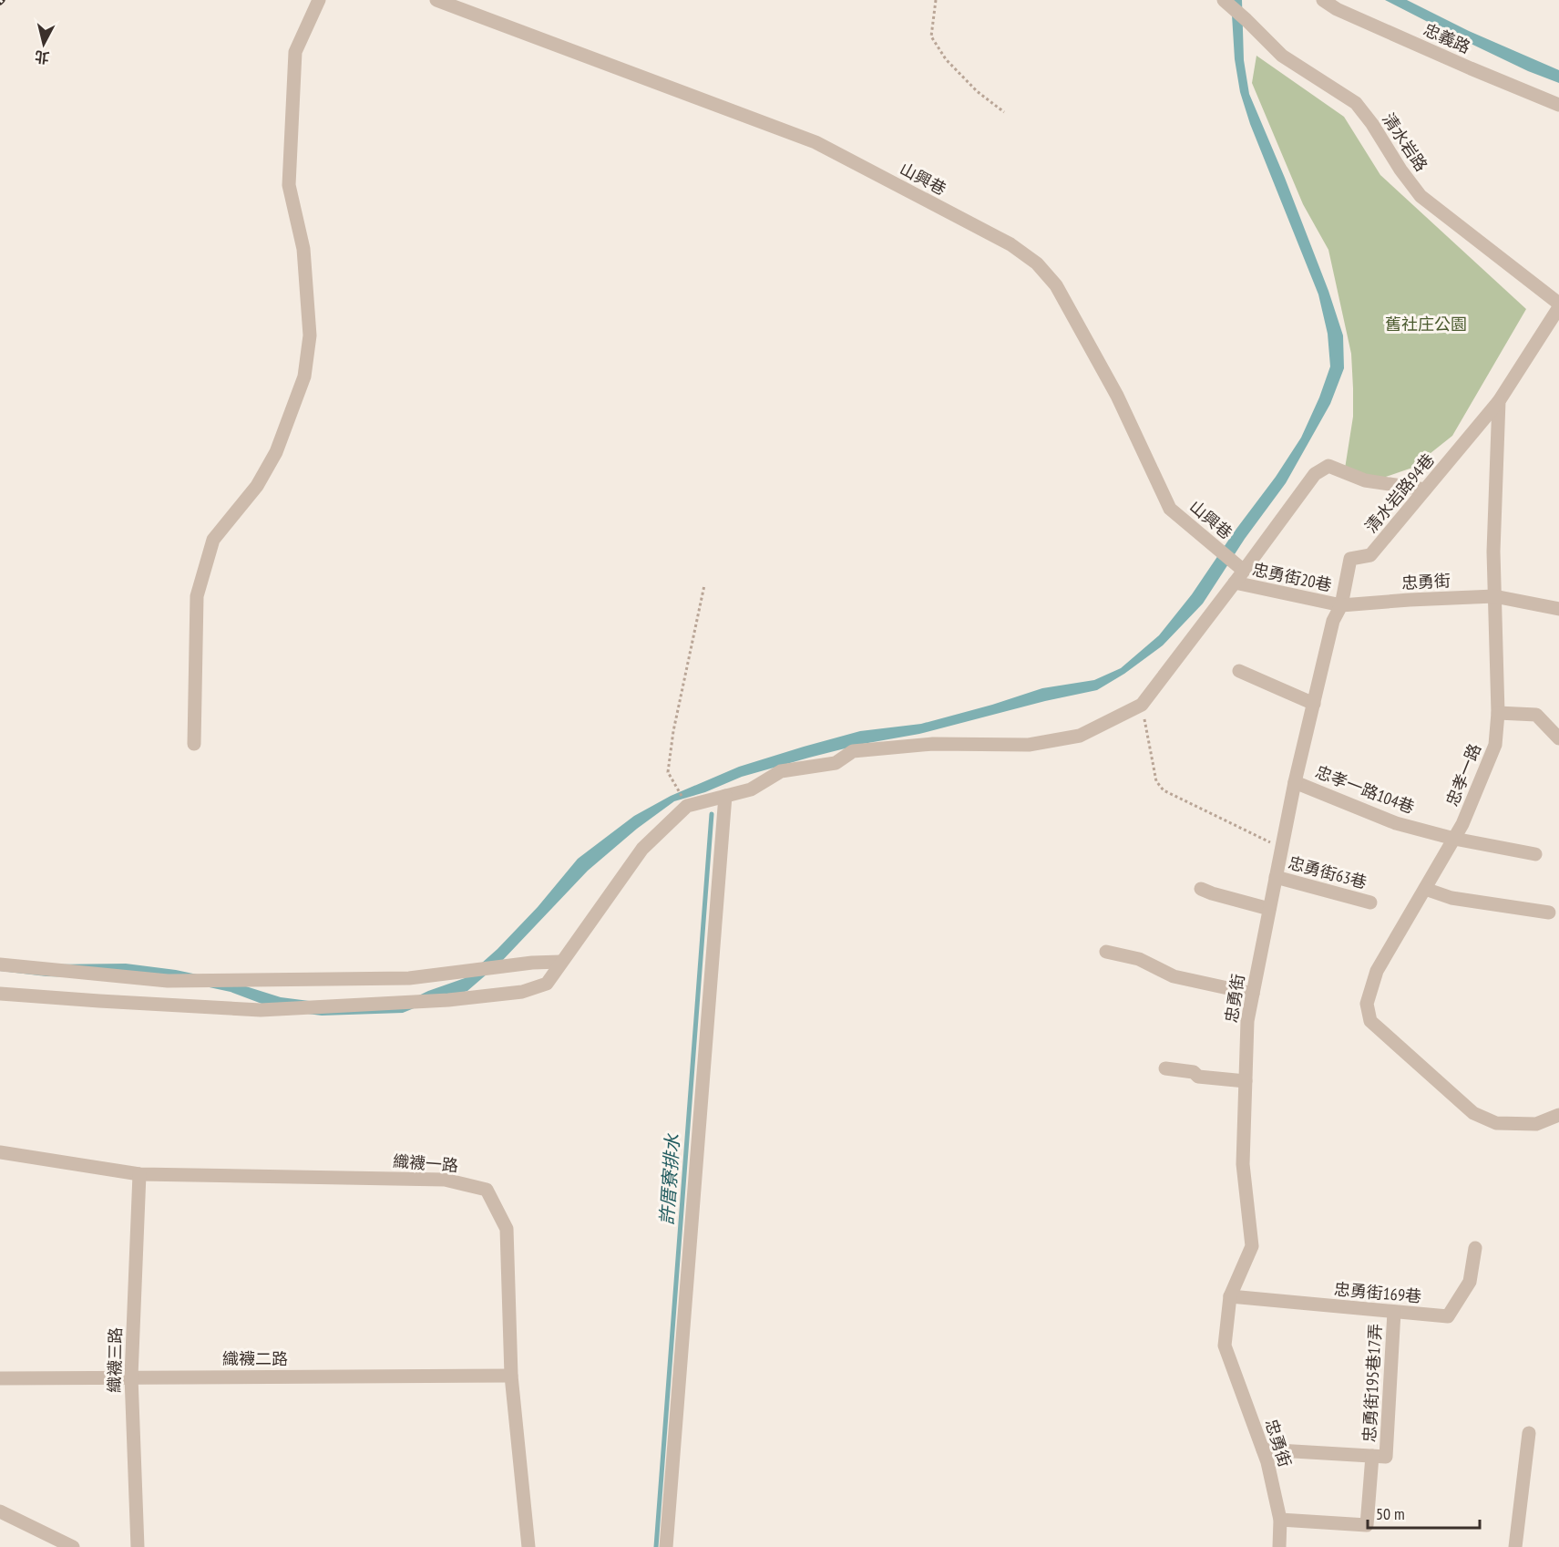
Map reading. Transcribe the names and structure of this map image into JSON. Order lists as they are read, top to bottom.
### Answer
{
  "streets": {
    "street": [
      "忠義路",
      "清水岩路",
      "山興巷",
      "清水岩路94巷",
      "忠勇街20巷",
      "忠勇街",
      "忠孝一路",
      "忠孝一路104巷",
      "忠勇街63巷",
      "織襪一路",
      "忠勇街169巷",
      "織襪二路",
      "織襪三路",
      "忠勇街195巷17弄"
    ]
  },
  "crossings": [
    ["清水岩路94巷", "忠勇街20巷"],
    ["清水岩路94巷", "忠勇街"],
    ["清水岩路94巷", "忠孝一路"],
    ["忠勇街20巷", "忠勇街"],
    ["忠勇街", "忠孝一路"],
    ["忠勇街", "忠孝一路104巷"],
    ["忠勇街", "忠勇街63巷"],
    ["忠勇街", "忠勇街169巷"],
    ["忠勇街", "忠勇街195巷17弄"],
    ["忠孝一路", "忠孝一路104巷"],
    ["織襪一路", "織襪二路"],
    ["織襪一路", "織襪三路"],
    ["忠勇街169巷", "忠勇街195巷17弄"],
    ["織襪二路", "織襪三路"]
  ],
  "water": ["許厝寮排水"],
  "parks": ["舊社庄公園"],
  "scale_bar": "50 m",
  "north": "bottom"
}
